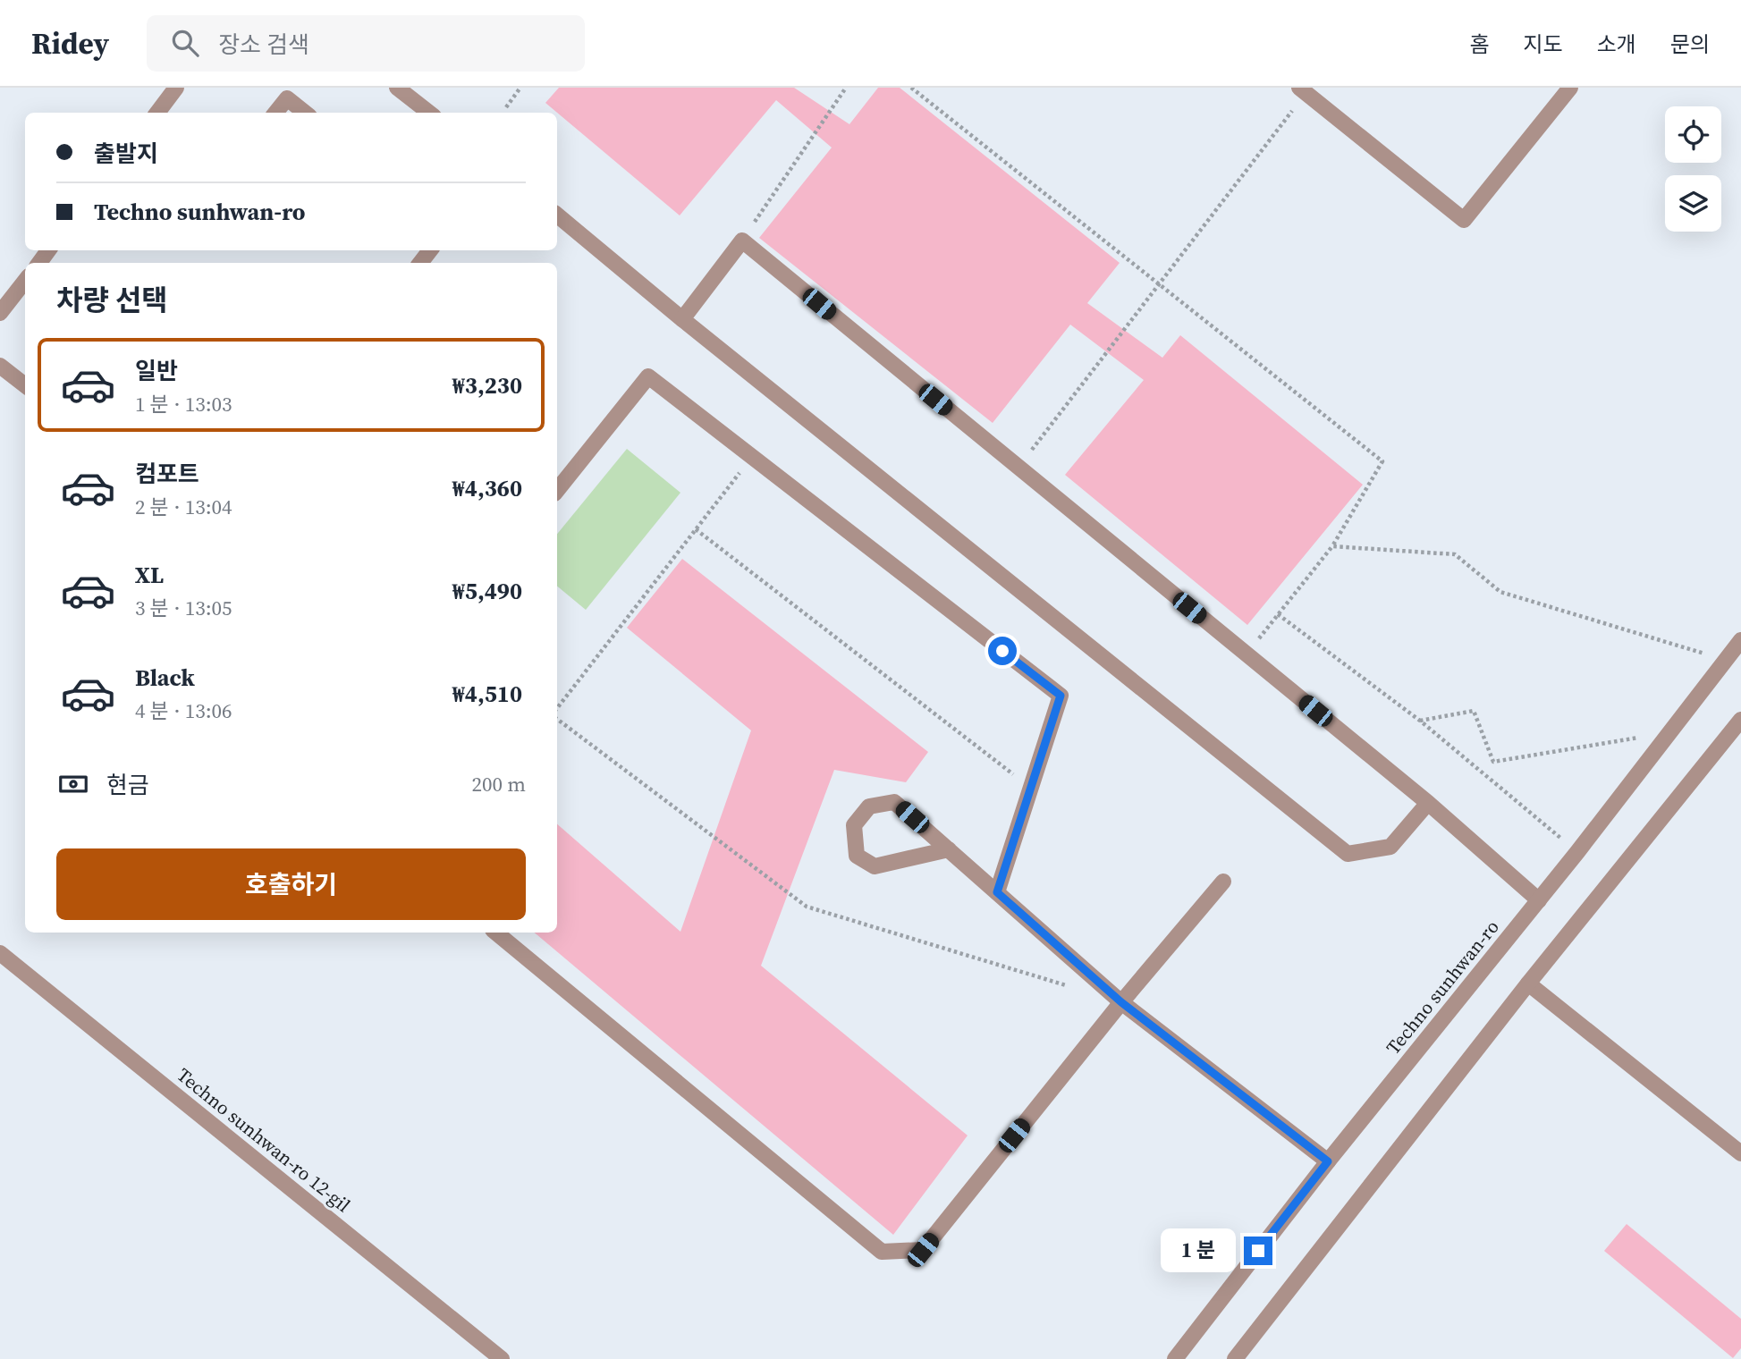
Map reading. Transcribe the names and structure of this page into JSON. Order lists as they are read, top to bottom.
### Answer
{
  "streets": {
    "street": ["Techno sunhwan-ro", "Techno sunhwan-ro 12-gil"]
  },
  "page": {
    "header": "Ridey",
    "search": "장소 검색",
    "nav": [
      "홈",
      "지도",
      "소개",
      "문의"
    ],
    "banner": ["출발지", "Techno sunhwan-ro"],
    "heading": "차량 선택",
    "list": [
      {
        "name": "일반",
        "note": "1 분 · 13:03",
        "value": "₩3,230"
      },
      {
        "name": "컴포트",
        "note": "2 분 · 13:04",
        "value": "₩4,360"
      },
      {
        "name": "XL",
        "note": "3 분 · 13:05",
        "value": "₩5,490"
      },
      {
        "name": "Black",
        "note": "4 분 · 13:06",
        "value": "₩4,510"
      }
    ],
    "pay": ["현금", "200 m"],
    "buttons": "호출하기",
    "bubble": "1 분"
  }
}
